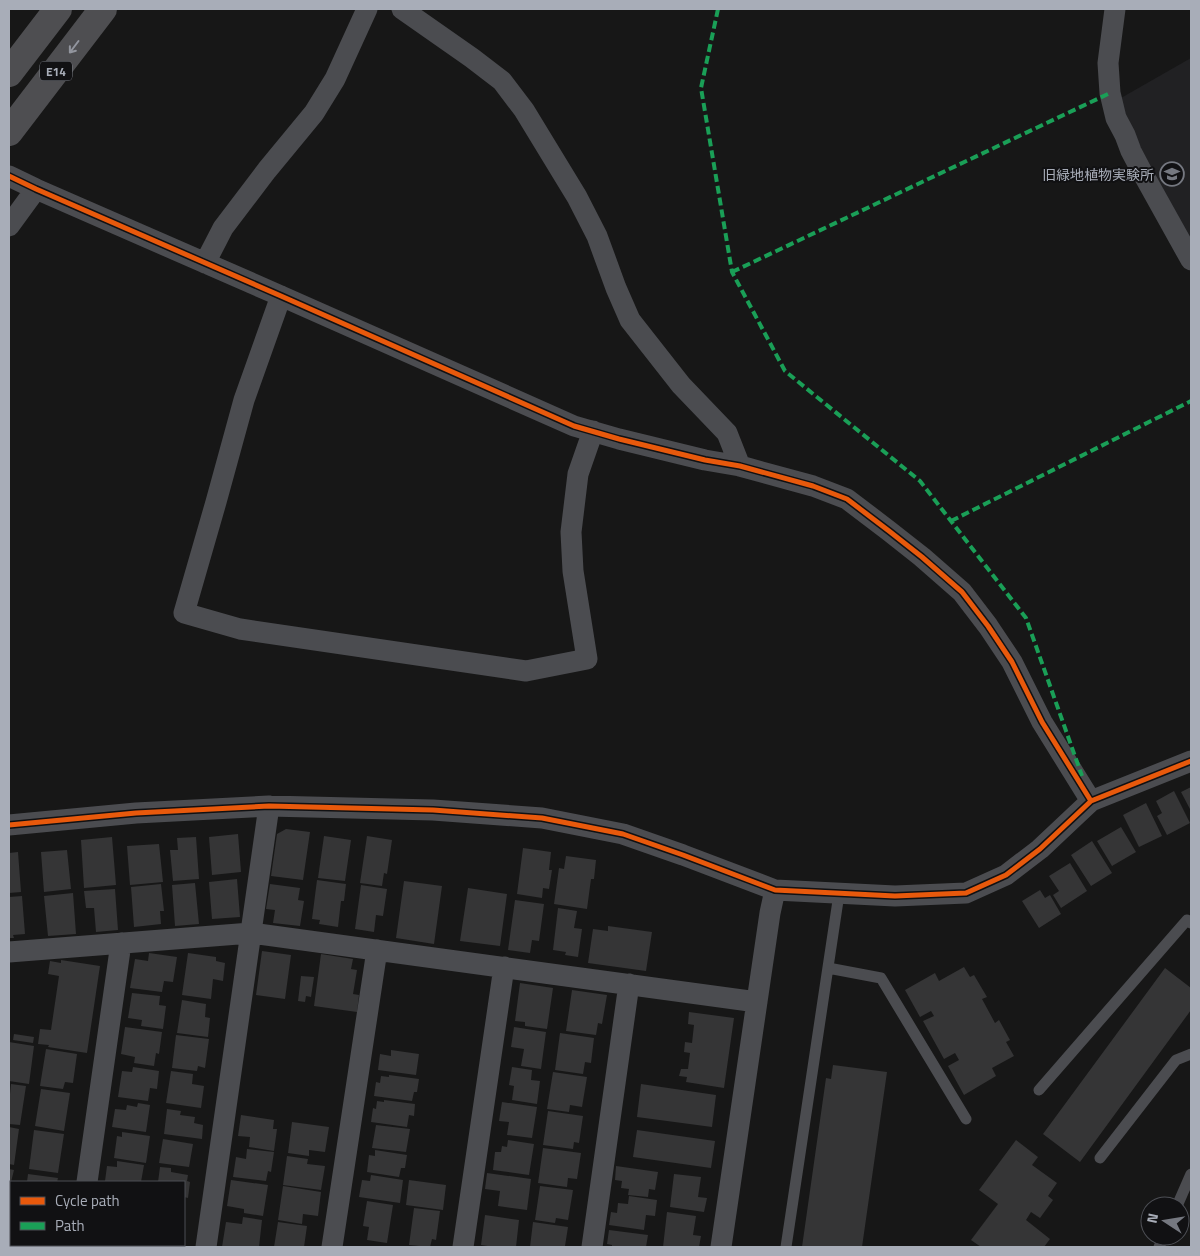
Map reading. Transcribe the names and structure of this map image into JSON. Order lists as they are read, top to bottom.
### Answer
{
  "streets": {
    "highway": ["E14"]
  },
  "places": {
    "school or university": ["旧緑地植物実験所"]
  },
  "legend": ["Cycle path", "Path"],
  "north": "left"
}
